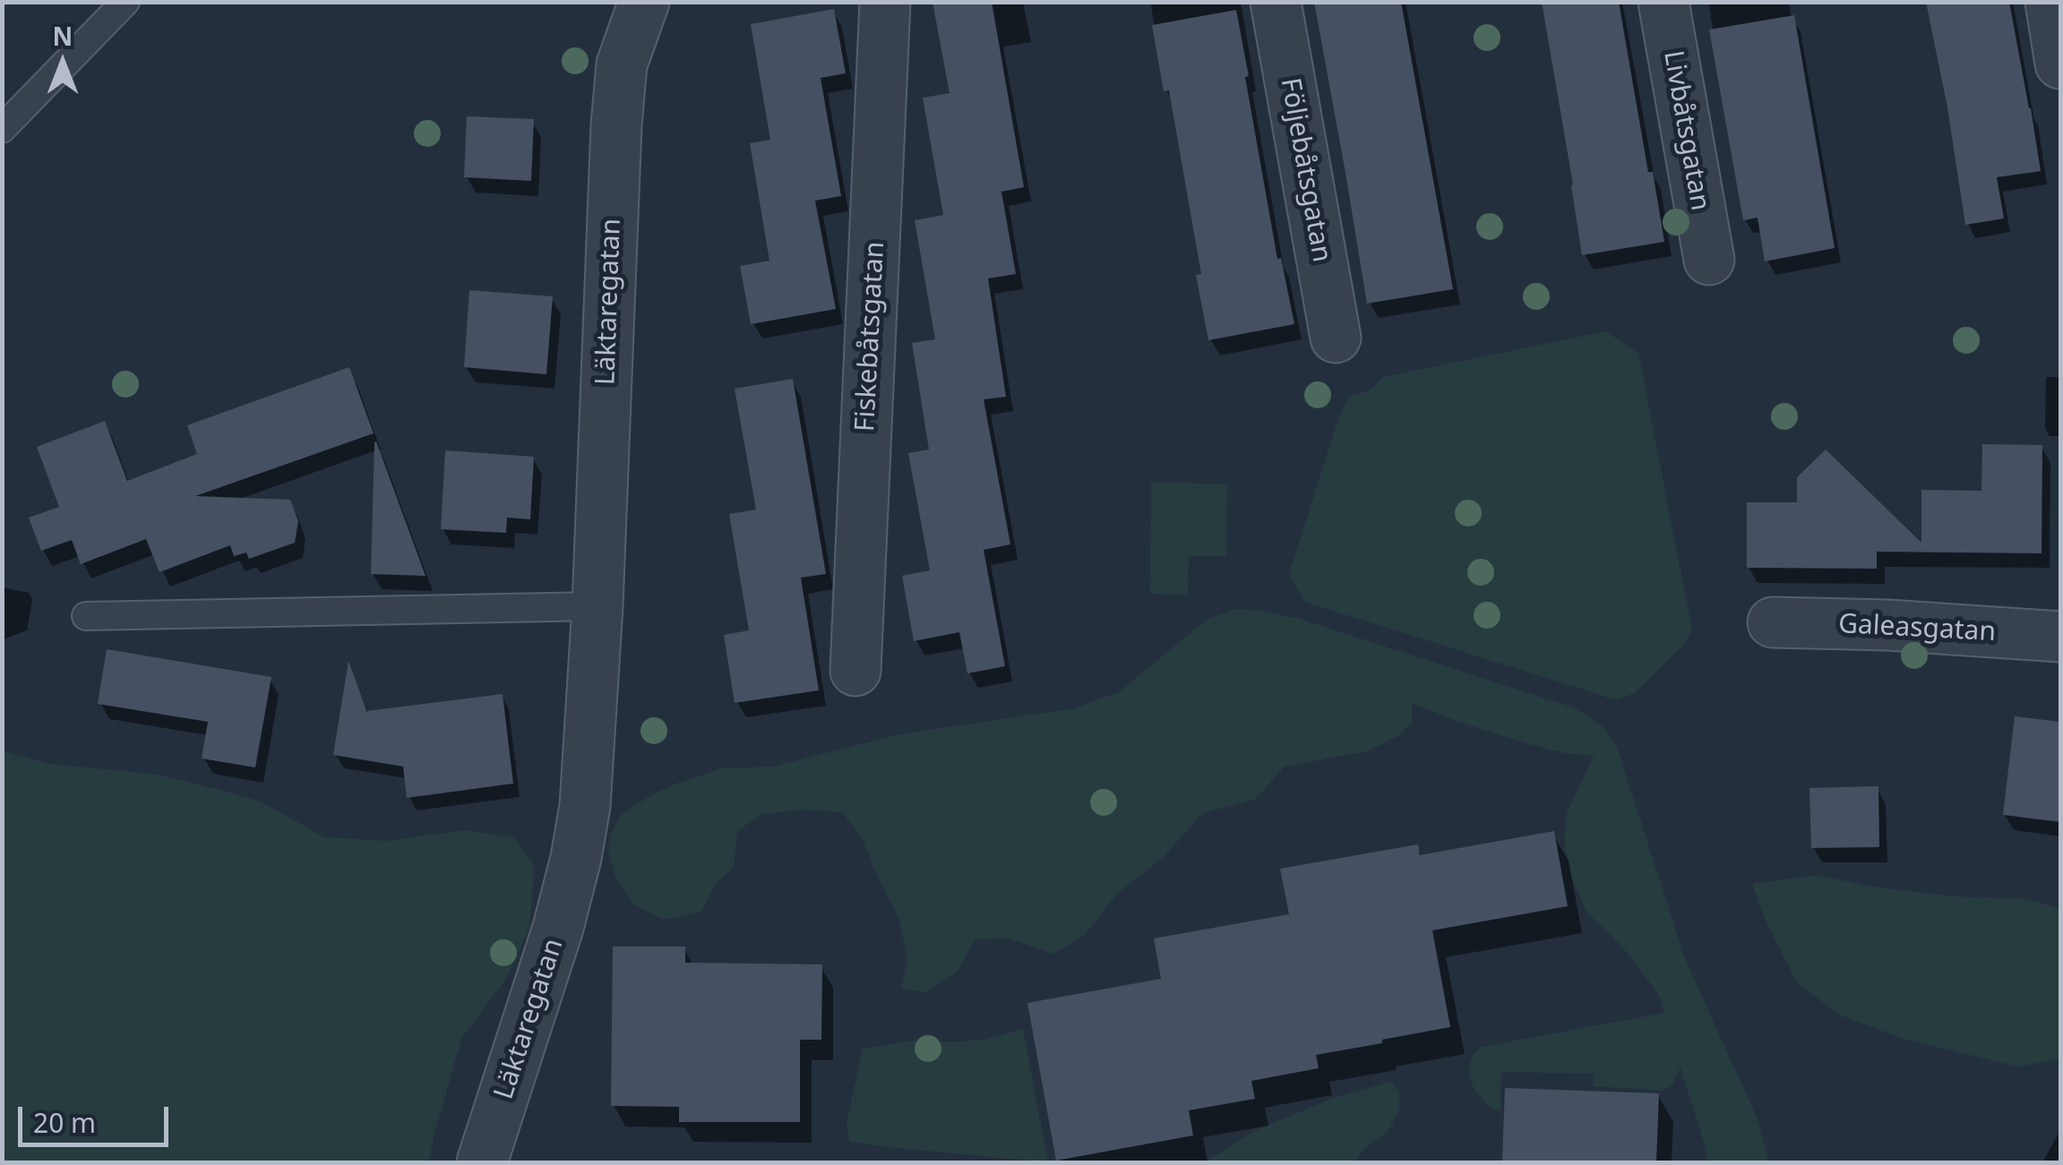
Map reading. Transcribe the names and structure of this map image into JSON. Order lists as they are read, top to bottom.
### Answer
{
  "streets": {
    "street": [
      "Livbåtsgatan",
      "Följebåtsgatan",
      "Läktaregatan",
      "Fiskebåtsgatan",
      "Galeasgatan"
    ]
  },
  "scale_bar": "20 m",
  "north": "top"
}
